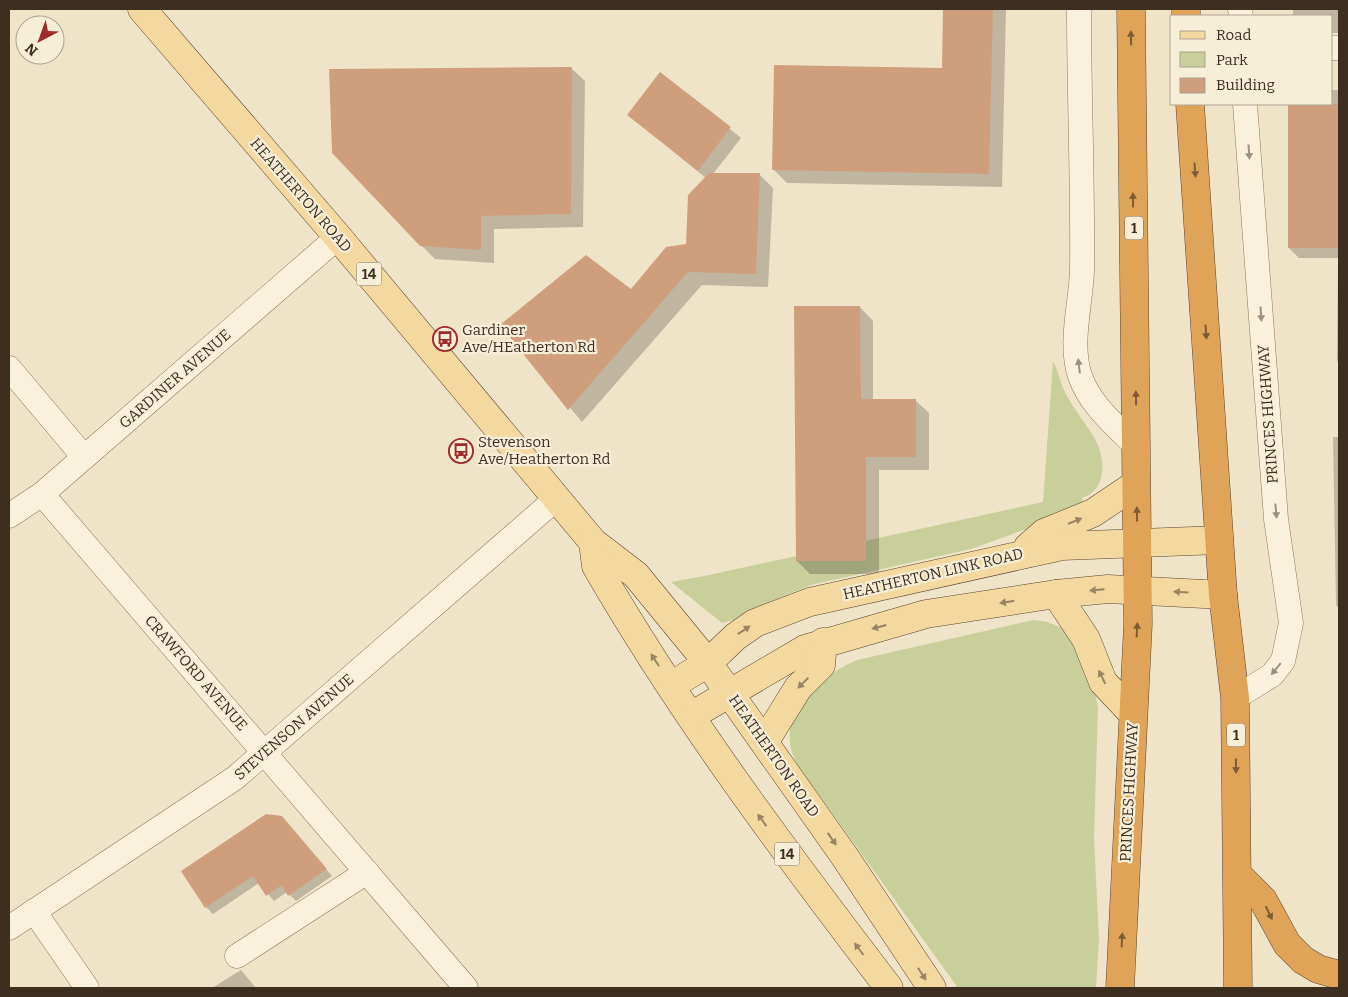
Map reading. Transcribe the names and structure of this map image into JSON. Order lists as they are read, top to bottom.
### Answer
{
  "streets": {
    "highway": ["1", "PRINCES HIGHWAY"],
    "main road": ["HEATHERTON ROAD", "14", "HEATHERTON LINK ROAD"],
    "street": ["GARDINER AVENUE", "CRAWFORD AVENUE", "STEVENSON AVENUE"]
  },
  "crossings": [
    ["HEATHERTON ROAD", "14"],
    ["HEATHERTON ROAD", "GARDINER AVENUE"],
    ["HEATHERTON ROAD", "HEATHERTON LINK ROAD"],
    ["HEATHERTON ROAD", "STEVENSON AVENUE"],
    ["1", "PRINCES HIGHWAY"],
    ["1", "HEATHERTON LINK ROAD"],
    ["14", "HEATHERTON LINK ROAD"],
    ["GARDINER AVENUE", "CRAWFORD AVENUE"],
    ["PRINCES HIGHWAY", "HEATHERTON LINK ROAD"],
    ["CRAWFORD AVENUE", "STEVENSON AVENUE"]
  ],
  "places": {
    "bus stop": ["Gardiner Ave/HEatherton Rd", "Stevenson Ave/Heatherton Rd"]
  },
  "legend": ["Road", "Park", "Building"],
  "north": "bottom left"
}
